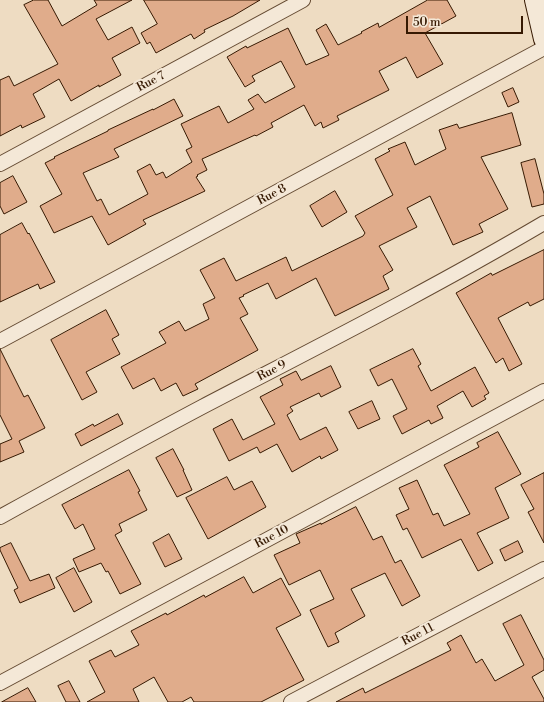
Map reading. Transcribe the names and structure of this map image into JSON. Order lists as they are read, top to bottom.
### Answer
{
  "streets": {
    "street": [
      "Rue 7",
      "Rue 8",
      "Rue 9",
      "Rue 10",
      "Rue 11"
    ]
  },
  "scale_bar": "50 m"
}
